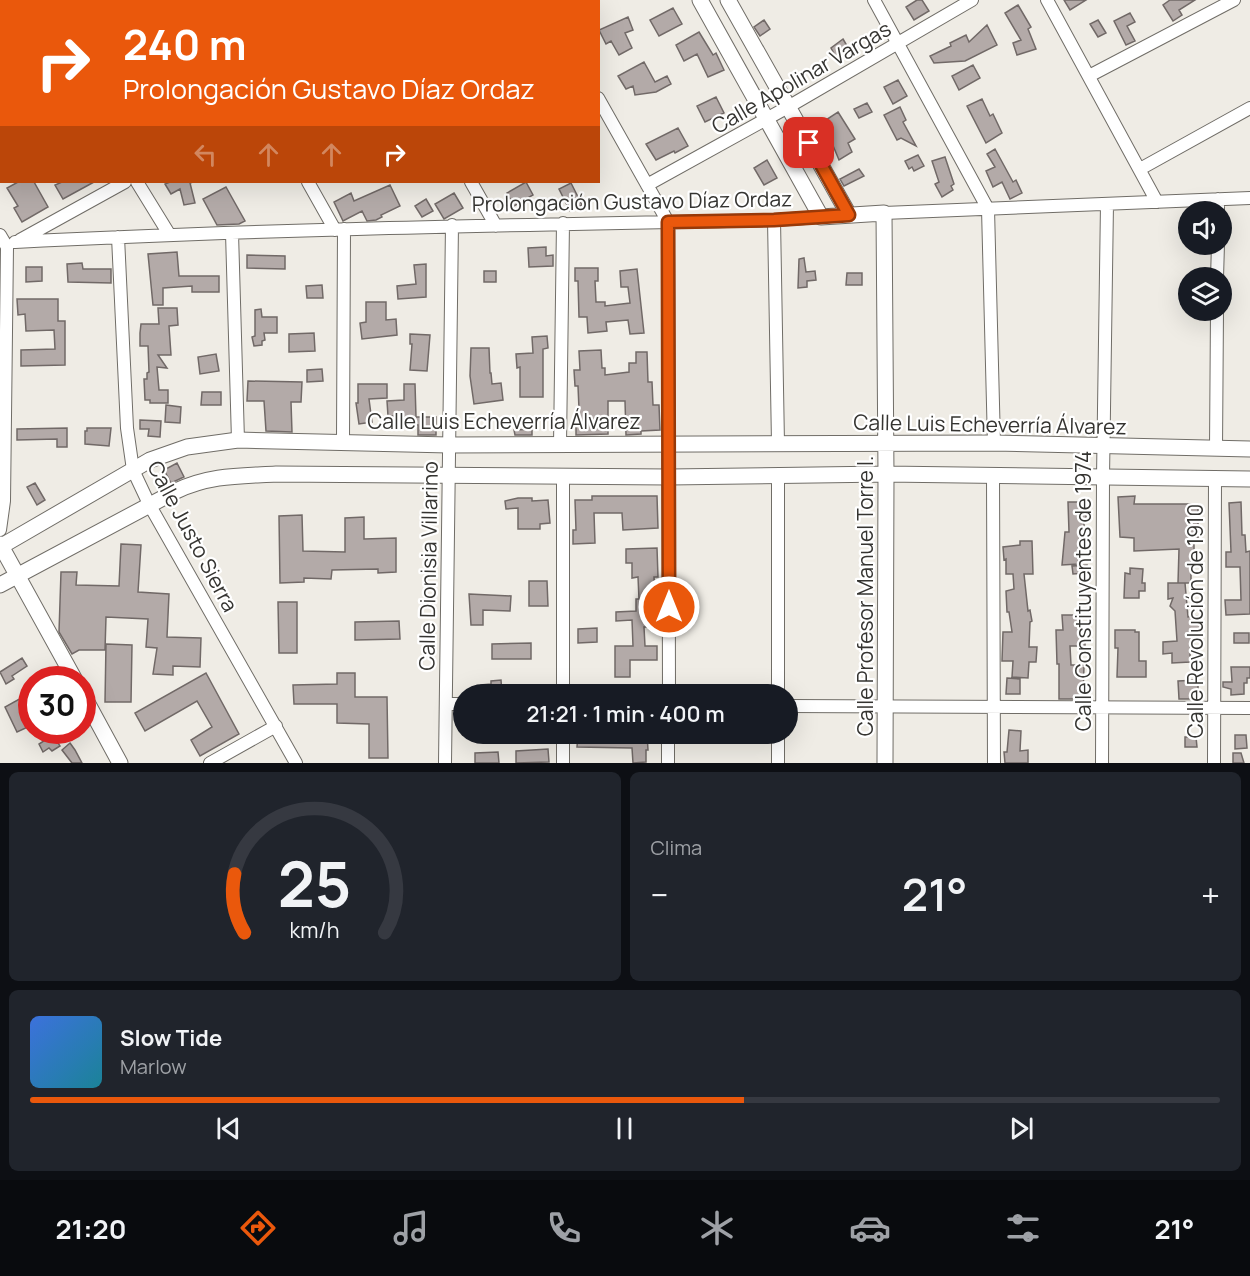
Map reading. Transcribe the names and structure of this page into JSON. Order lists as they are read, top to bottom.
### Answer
{
  "streets": {
    "street": [
      "Calle Apolinar Vargas",
      "Prolongación Gustavo Díaz Ordaz",
      "Calle Luis Echeverría Álvarez",
      "Calle Justo Sierra",
      "Calle Dionisia Villarino",
      "Calle Constituyentes de 1974",
      "Calle Profesor Manuel Torre I.",
      "Calle Revolución de 1910"
    ]
  },
  "crossings": [
    ["Prolongación Gustavo Díaz Ordaz", "Calle Justo Sierra"],
    ["Prolongación Gustavo Díaz Ordaz", "Calle Dionisia Villarino"],
    ["Prolongación Gustavo Díaz Ordaz", "Calle Constituyentes de 1974"],
    ["Prolongación Gustavo Díaz Ordaz", "Calle Profesor Manuel Torre I."],
    ["Calle Luis Echeverría Álvarez", "Calle Justo Sierra"],
    ["Calle Luis Echeverría Álvarez", "Calle Dionisia Villarino"],
    ["Calle Luis Echeverría Álvarez", "Calle Constituyentes de 1974"],
    ["Calle Luis Echeverría Álvarez", "Calle Profesor Manuel Torre I."]
  ],
  "page": {
    "turn": ["240 m", "Prolongación Gustavo Díaz Ordaz"],
    "limit": "30",
    "trip": "21:21 · 1 min · 400 m",
    "tile": "Clima",
    "heat": ["−", "21°", "+"],
    "song": ["Slow Tide", "Marlow"],
    "tabs": ["21:20", "21°"],
    "gauge": ["25", "km/h"]
  }
}
